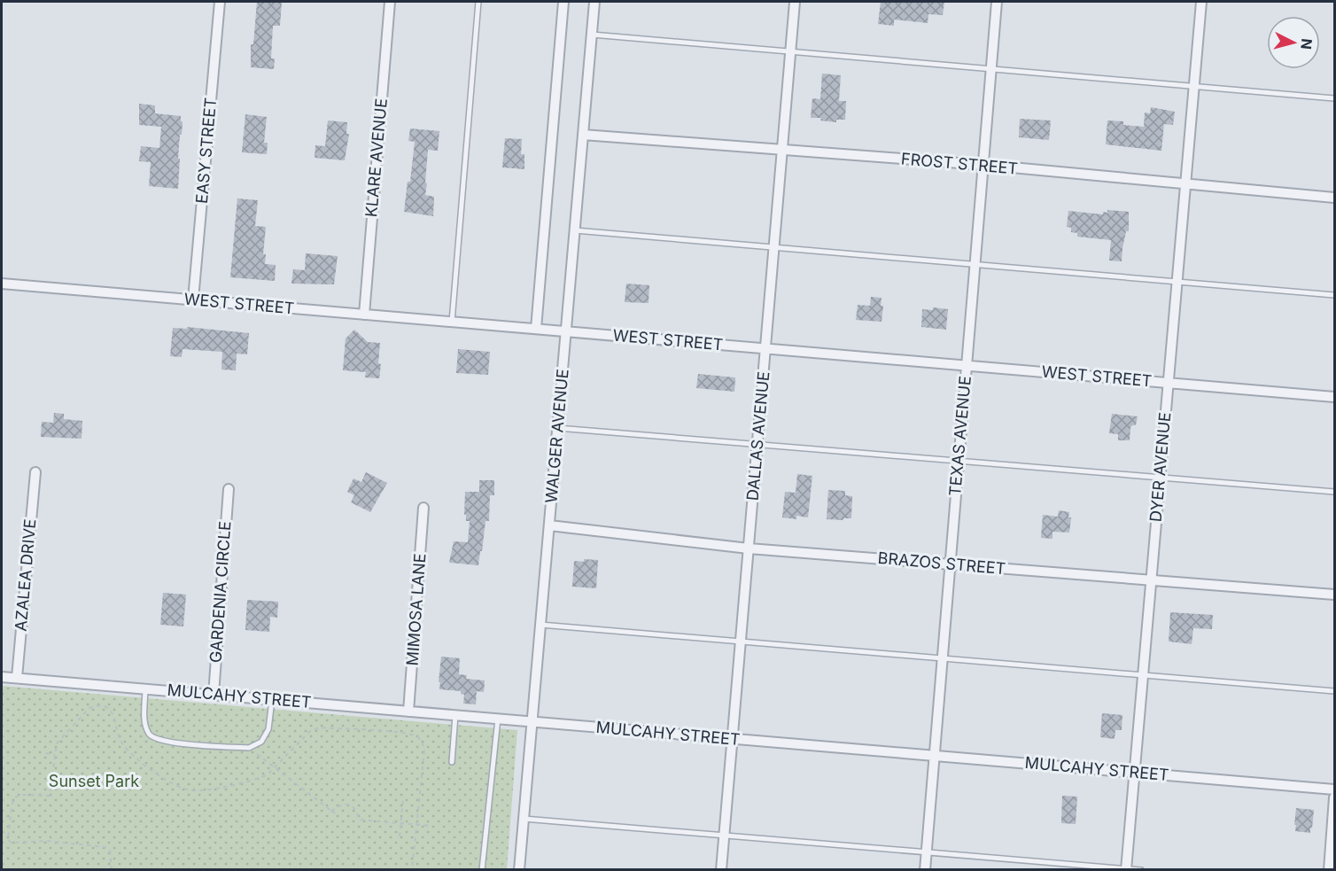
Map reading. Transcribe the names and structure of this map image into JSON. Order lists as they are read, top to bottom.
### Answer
{
  "streets": {
    "street": [
      "EASY STREET",
      "KLARE AVENUE",
      "FROST STREET",
      "WEST STREET",
      "WALGER AVENUE",
      "DALLAS AVENUE",
      "TEXAS AVENUE",
      "DYER AVENUE",
      "BRAZOS STREET",
      "AZALEA DRIVE",
      "GARDENIA CIRCLE",
      "MIMOSA LANE",
      "MULCAHY STREET"
    ]
  },
  "crossings": [
    ["EASY STREET", "WEST STREET"],
    ["KLARE AVENUE", "WEST STREET"],
    ["FROST STREET", "WALGER AVENUE"],
    ["FROST STREET", "DALLAS AVENUE"],
    ["FROST STREET", "TEXAS AVENUE"],
    ["FROST STREET", "DYER AVENUE"],
    ["WEST STREET", "WALGER AVENUE"],
    ["WEST STREET", "DALLAS AVENUE"],
    ["WEST STREET", "TEXAS AVENUE"],
    ["WEST STREET", "DYER AVENUE"],
    ["WALGER AVENUE", "BRAZOS STREET"],
    ["WALGER AVENUE", "MULCAHY STREET"],
    ["DALLAS AVENUE", "BRAZOS STREET"],
    ["DALLAS AVENUE", "MULCAHY STREET"],
    ["TEXAS AVENUE", "BRAZOS STREET"],
    ["TEXAS AVENUE", "MULCAHY STREET"],
    ["DYER AVENUE", "BRAZOS STREET"],
    ["DYER AVENUE", "MULCAHY STREET"],
    ["AZALEA DRIVE", "MULCAHY STREET"],
    ["GARDENIA CIRCLE", "MULCAHY STREET"],
    ["MIMOSA LANE", "MULCAHY STREET"]
  ],
  "parks": ["Sunset Park"],
  "north": "right"
}
